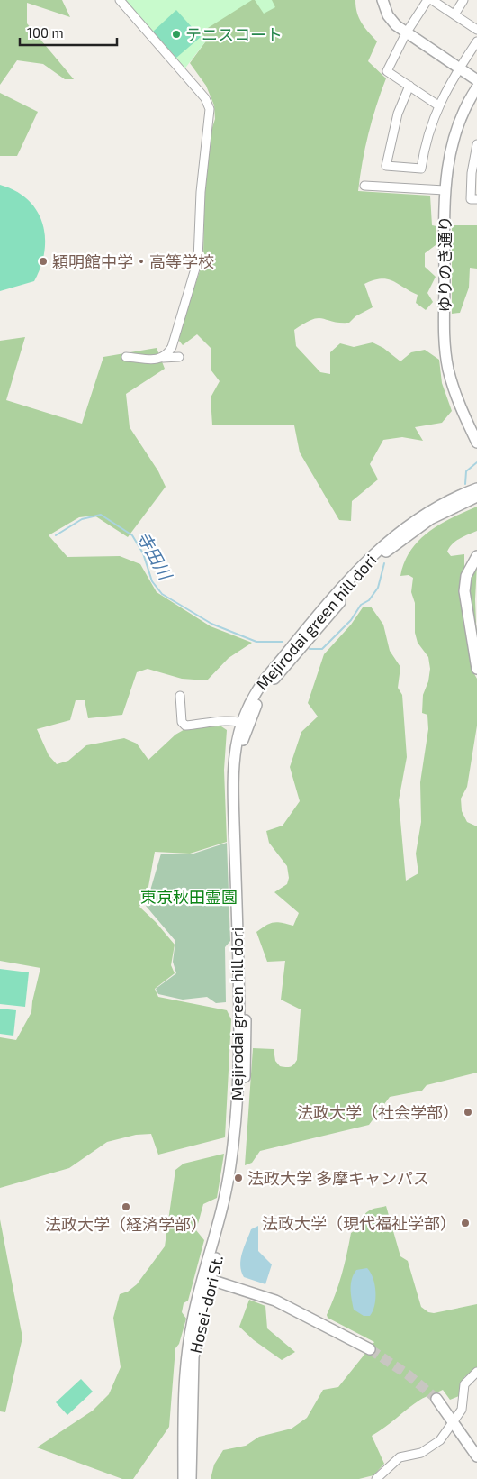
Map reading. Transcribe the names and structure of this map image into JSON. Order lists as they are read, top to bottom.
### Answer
{
  "streets": {
    "street": ["ゆりのき通り", "Mejirodai green hill dori", "Hosei-dori St."]
  },
  "crossings": [
    ["Mejirodai green hill dori", "Hosei-dori St."]
  ],
  "water": ["寺田川"],
  "parks": ["東京秋田霊園"],
  "places": [
    "テニスコート",
    "穎明館中学・高等学校",
    "法政大学（社会学部）",
    "法政大学 多摩キャンパス",
    "法政大学（経済学部）",
    "法政大学（現代福祉学部）"
  ],
  "scale_bar": "100 m"
}
